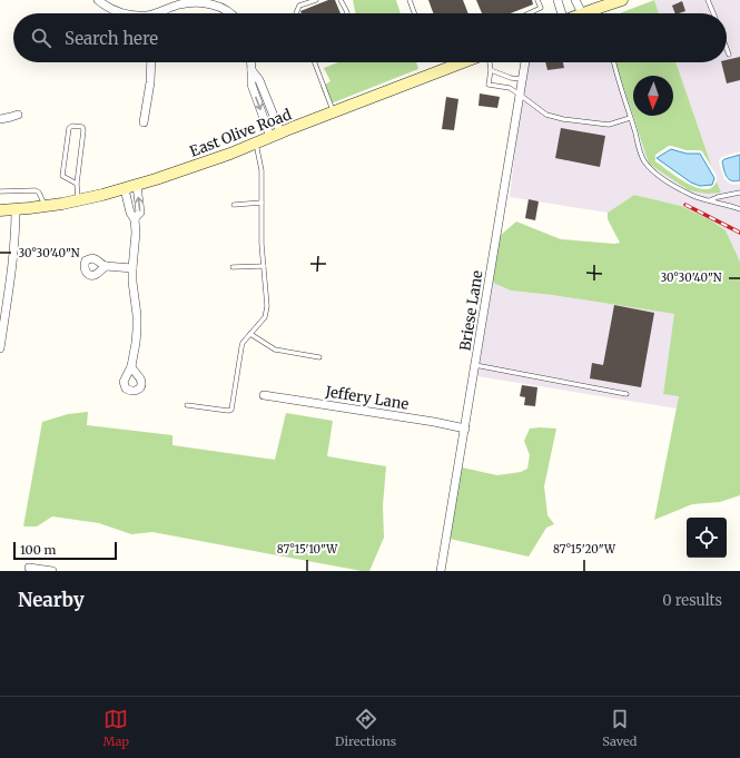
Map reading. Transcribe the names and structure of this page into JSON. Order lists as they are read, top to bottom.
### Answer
{
  "streets": {
    "street": ["East Olive Road", "Briese Lane", "Jeffery Lane"]
  },
  "crossings": [
    ["Briese Lane", "Jeffery Lane"]
  ],
  "scale_bar": "100 m",
  "north": "bottom",
  "page": {
    "search": "Search here",
    "scale": "100 m",
    "heading": ["Nearby", "0 results"],
    "nav": ["Map", "Directions", "Saved"]
  },
  "coordinates": ["30°30'40\"N", "87°15'10\"W", "87°15'20\"W"]
}
